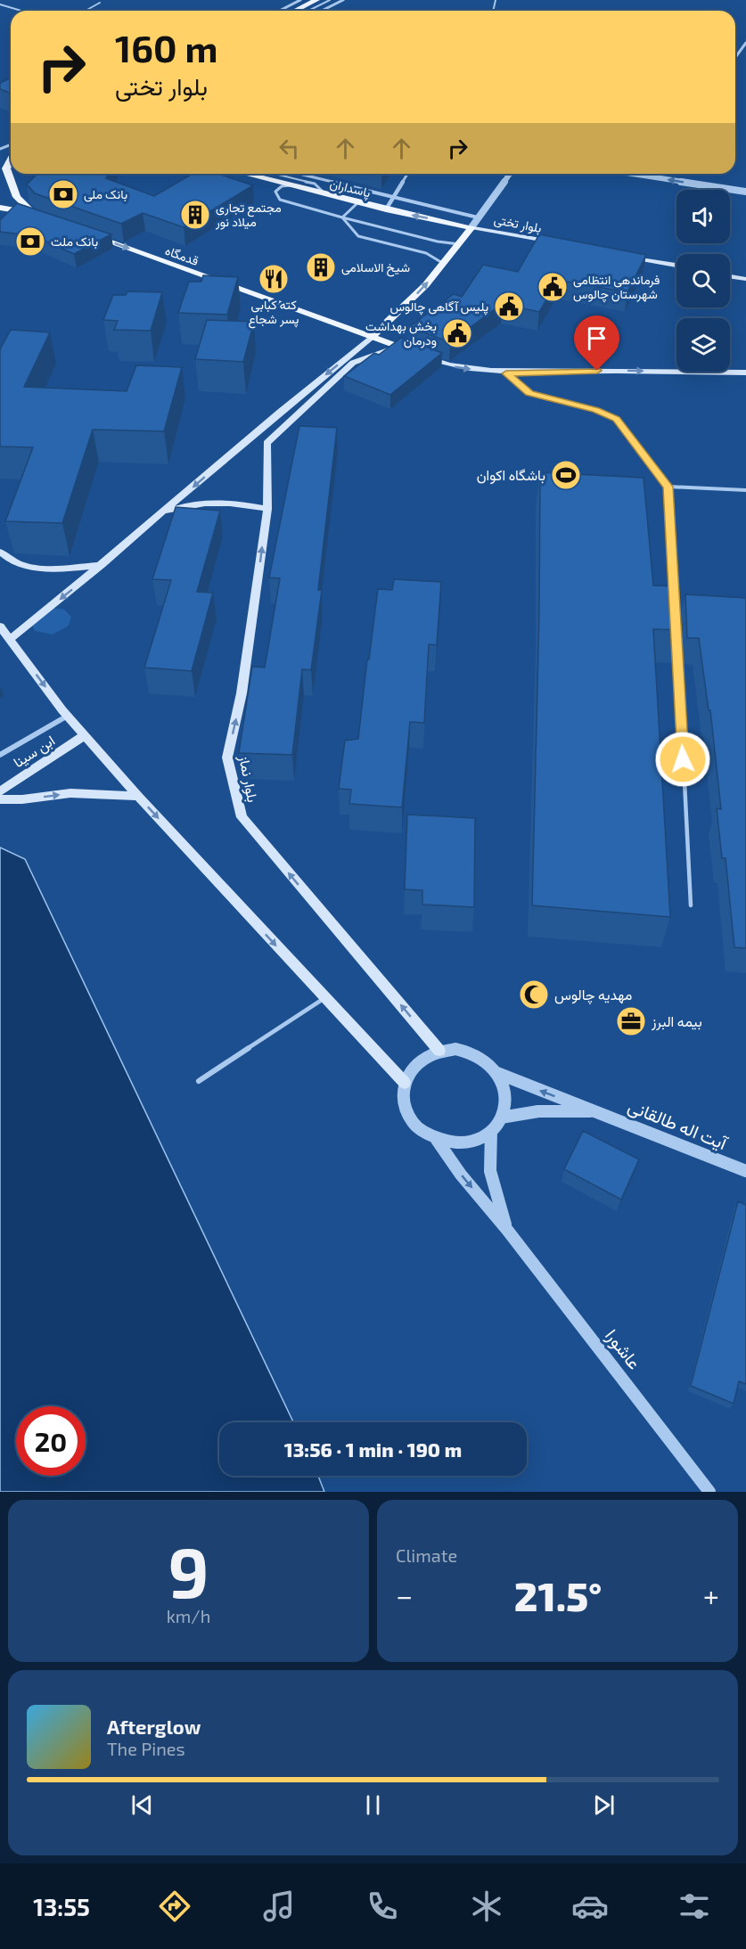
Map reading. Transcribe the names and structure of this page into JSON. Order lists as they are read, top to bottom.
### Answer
{
  "streets": {
    "main road": [
      "پاسداران",
      "بلوار تختی",
      "قدمگاه",
      "ابن سینا",
      "بلوار نماز"
    ],
    "street": ["آیت اله طالقانی", "عاشورا"]
  },
  "crossings": [
    ["پاسداران", "بلوار تختی"],
    ["قدمگاه", "بلوار نماز"],
    ["بلوار نماز", "آیت اله طالقانی"],
    ["بلوار نماز", "عاشورا"],
    ["آیت اله طالقانی", "عاشورا"]
  ],
  "one_way": ["پاسداران", "قدمگاه"],
  "places": {
    "bank": ["بانک ملی", "بانک ملت"],
    "building": ["مجتمع تجاری میلاد نور", "شیخ الاسلامی"],
    "restaurant": ["کته کبابی پسر شجاع"],
    "public building": ["فرماندهی انتظامی شهرستان چالوس", "پلیس آگاهی چالوس", "بخش بهداشت ودرمان"],
    "sports": ["باشگاه اکوان"],
    "mosque": ["مهدیه چالوس"],
    "office": ["بیمه البرز"]
  },
  "page": {
    "turn": ["160 m", "بلوار تختی"],
    "limit": "20",
    "trip": "13:56 · 1 min · 190 m",
    "tile": [
      ["9", "km/h"],
      "Climate"
    ],
    "heat": ["−", "21.5°", "+"],
    "song": ["Afterglow", "The Pines"],
    "tabs": "13:55"
  }
}
